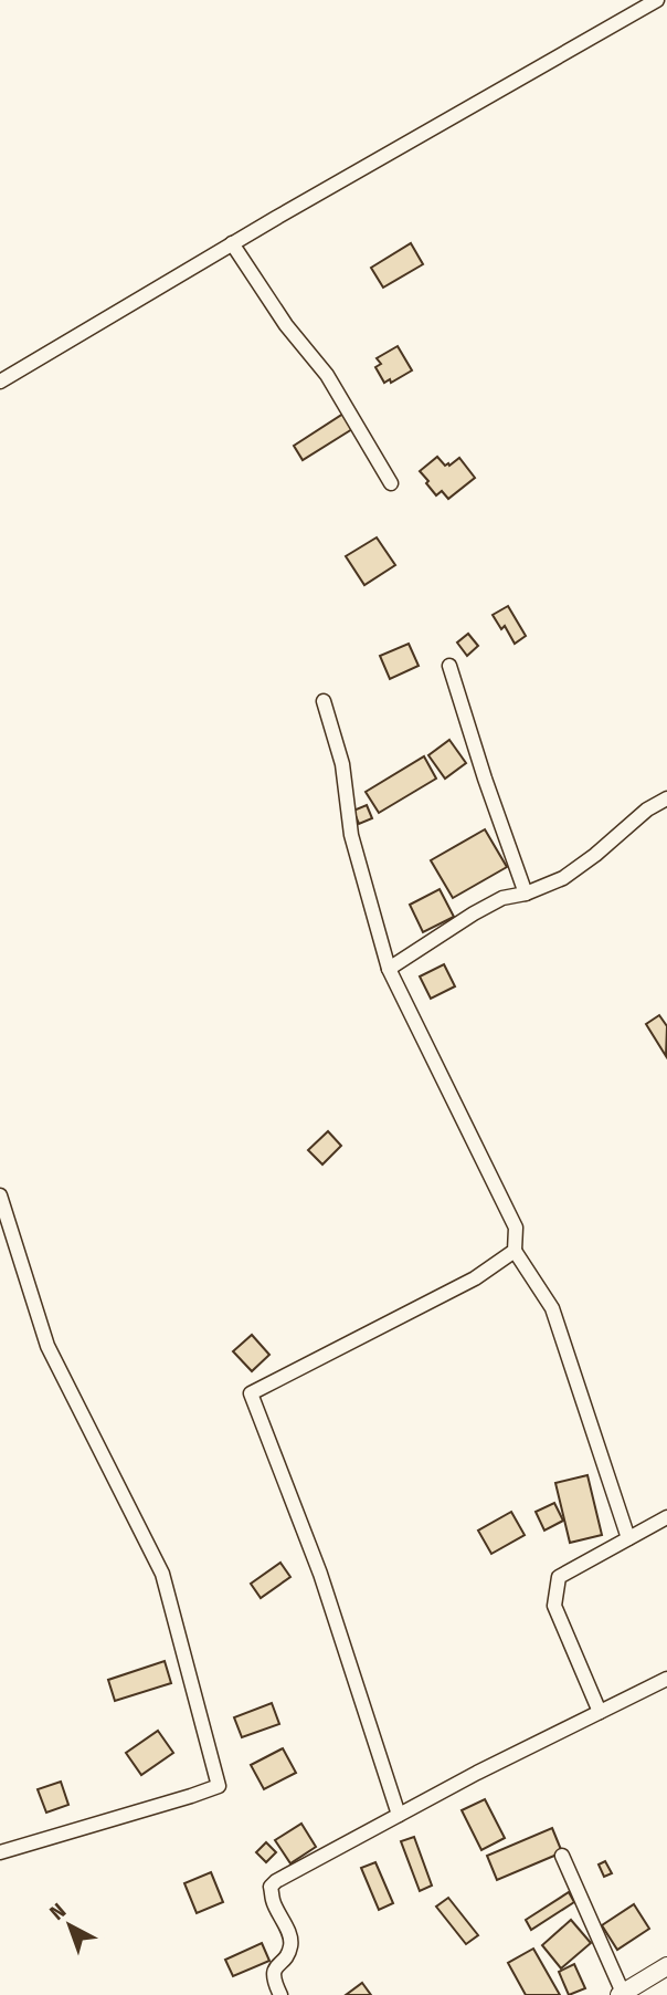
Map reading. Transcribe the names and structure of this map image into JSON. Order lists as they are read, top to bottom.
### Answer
{
  "north": "top left"
}
